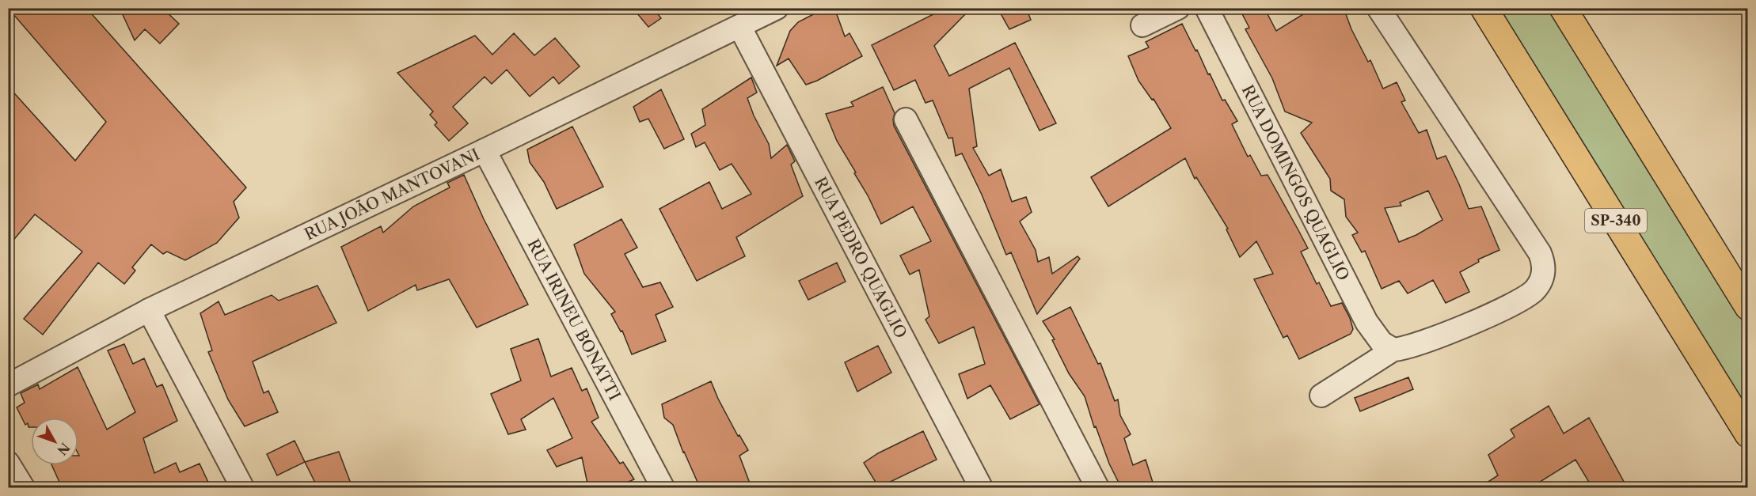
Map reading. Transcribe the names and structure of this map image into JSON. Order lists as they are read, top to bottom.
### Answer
{
  "streets": {
    "highway": ["SP-340"],
    "street": [
      "RUA DOMINGOS QUAGLIO",
      "RUA JOÃO MANTOVANI",
      "RUA PEDRO QUAGLIO",
      "RUA IRINEU BONATTI"
    ]
  },
  "crossings": [
    ["RUA JOÃO MANTOVANI", "RUA PEDRO QUAGLIO"],
    ["RUA JOÃO MANTOVANI", "RUA IRINEU BONATTI"]
  ],
  "north": "bottom right"
}
